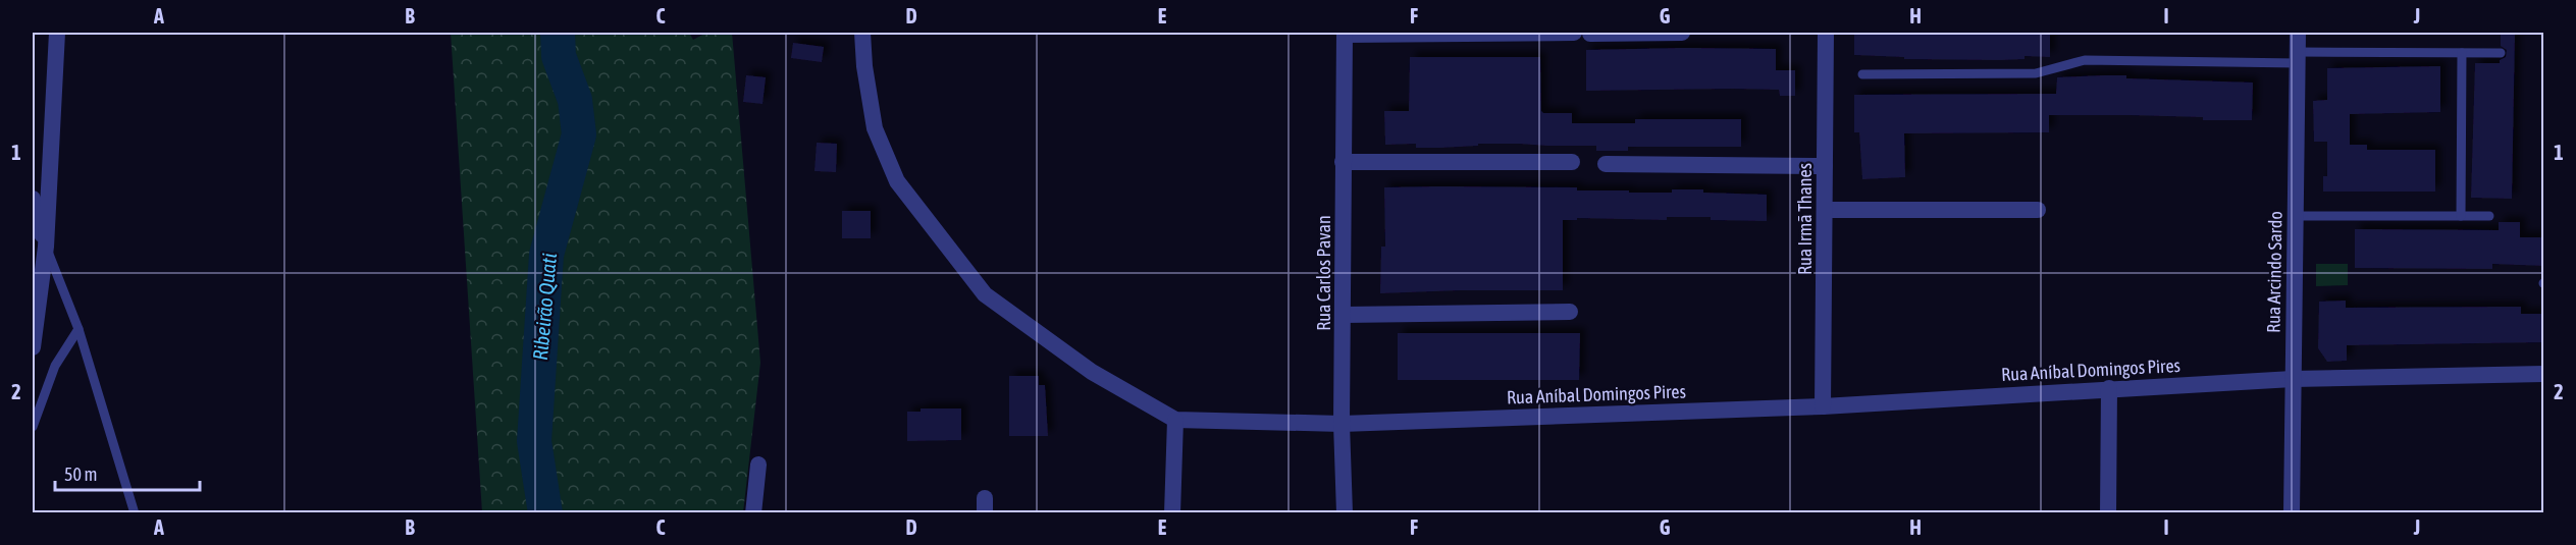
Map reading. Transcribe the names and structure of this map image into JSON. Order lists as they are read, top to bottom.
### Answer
{
  "streets": {
    "street": [
      "Rua Irmã Thanes",
      "Rua Arcindo Sardo",
      "Rua Carlos Pavan",
      "Rua Aníbal Domingos Pires"
    ]
  },
  "crossings": [
    ["Rua Irmã Thanes", "Rua Aníbal Domingos Pires"],
    ["Rua Arcindo Sardo", "Rua Aníbal Domingos Pires"],
    ["Rua Carlos Pavan", "Rua Aníbal Domingos Pires"]
  ],
  "water": ["Ribeirão Quati"],
  "scale_bar": "50 m",
  "grid": {
    "columns": [
      "A",
      "B",
      "C",
      "D",
      "E",
      "F",
      "G",
      "H",
      "I",
      "J"
    ],
    "rows": ["1", "2"]
  }
}
